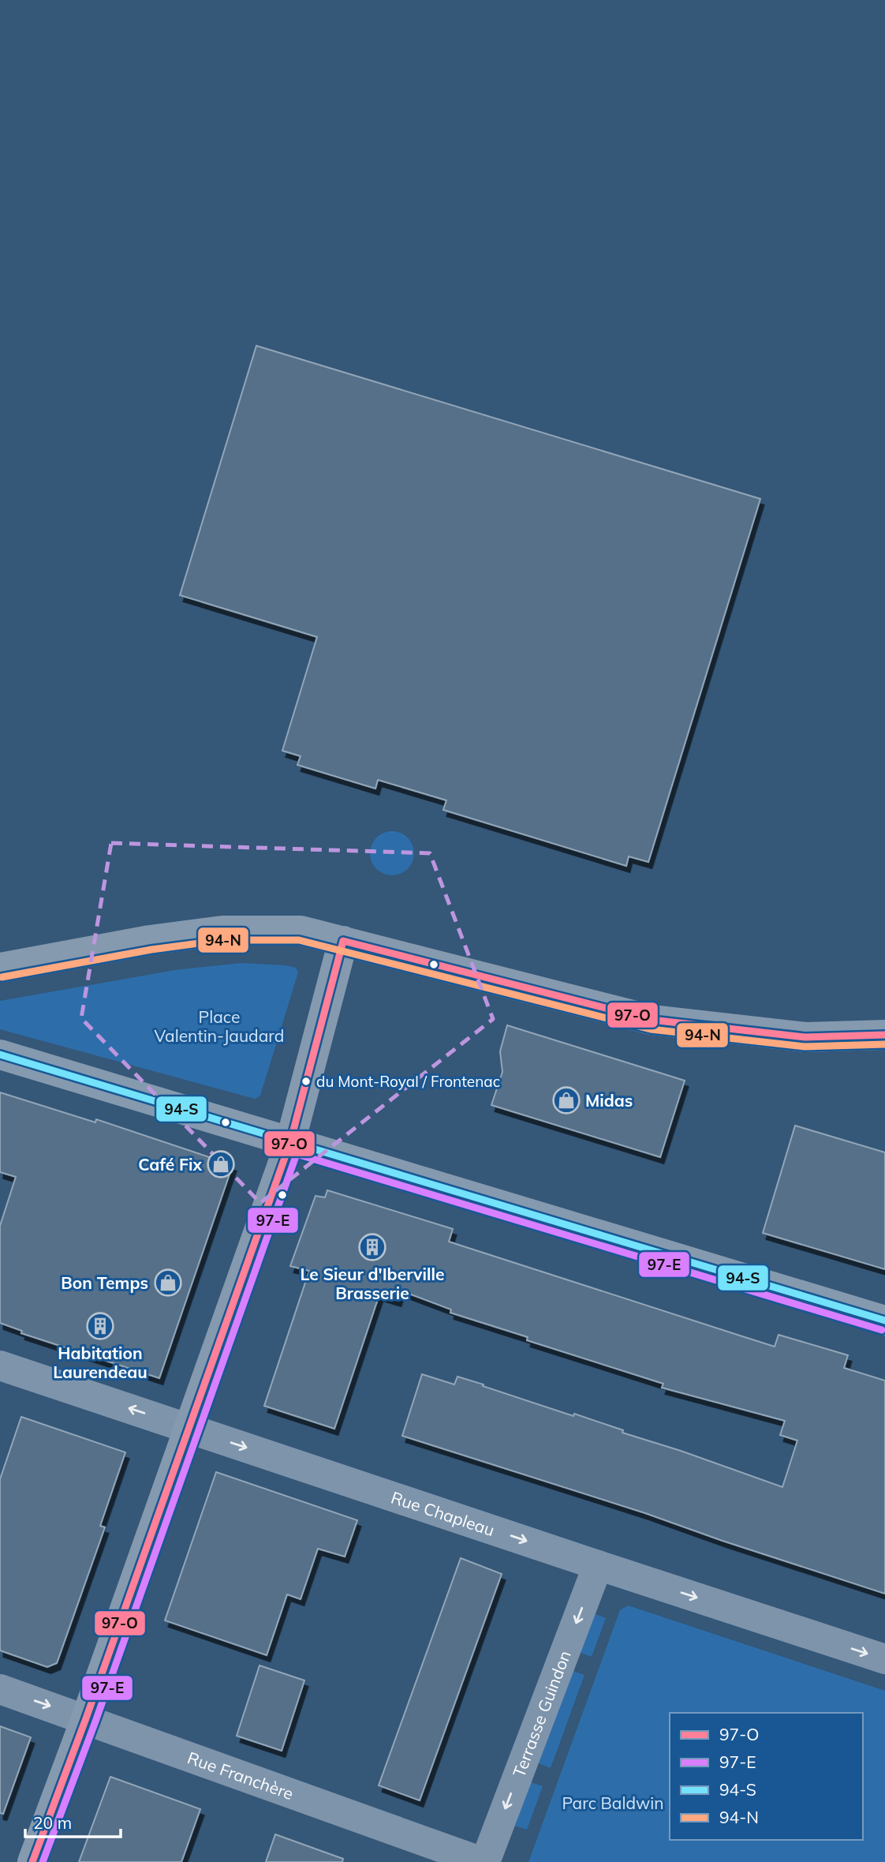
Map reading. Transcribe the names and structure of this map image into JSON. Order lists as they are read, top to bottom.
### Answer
{
  "streets": {
    "street": ["Rue Chapleau", "Terrasse Guindon", "Rue Franchère"]
  },
  "crossings": [
    ["Rue Chapleau", "Terrasse Guindon"],
    ["Terrasse Guindon", "Rue Franchère"]
  ],
  "one_way": ["Terrasse Guindon"],
  "parks": ["Place Valentin-Jaudard", "Parc Baldwin"],
  "places": {
    "other": ["du Mont-Royal / Frontenac"],
    "shop": ["Midas", "Café Fix", "Bon Temps"],
    "building": ["Le Sieur d'Iberville Brasserie", "Habitation Laurendeau"]
  },
  "lines": [
    "transit line 94-N",
    "transit line 97-O",
    "transit line 94-S",
    "transit line 97-E"
  ],
  "legend": [
    "97-O",
    "97-E",
    "94-S",
    "94-N"
  ],
  "scale_bar": "20 m"
}
